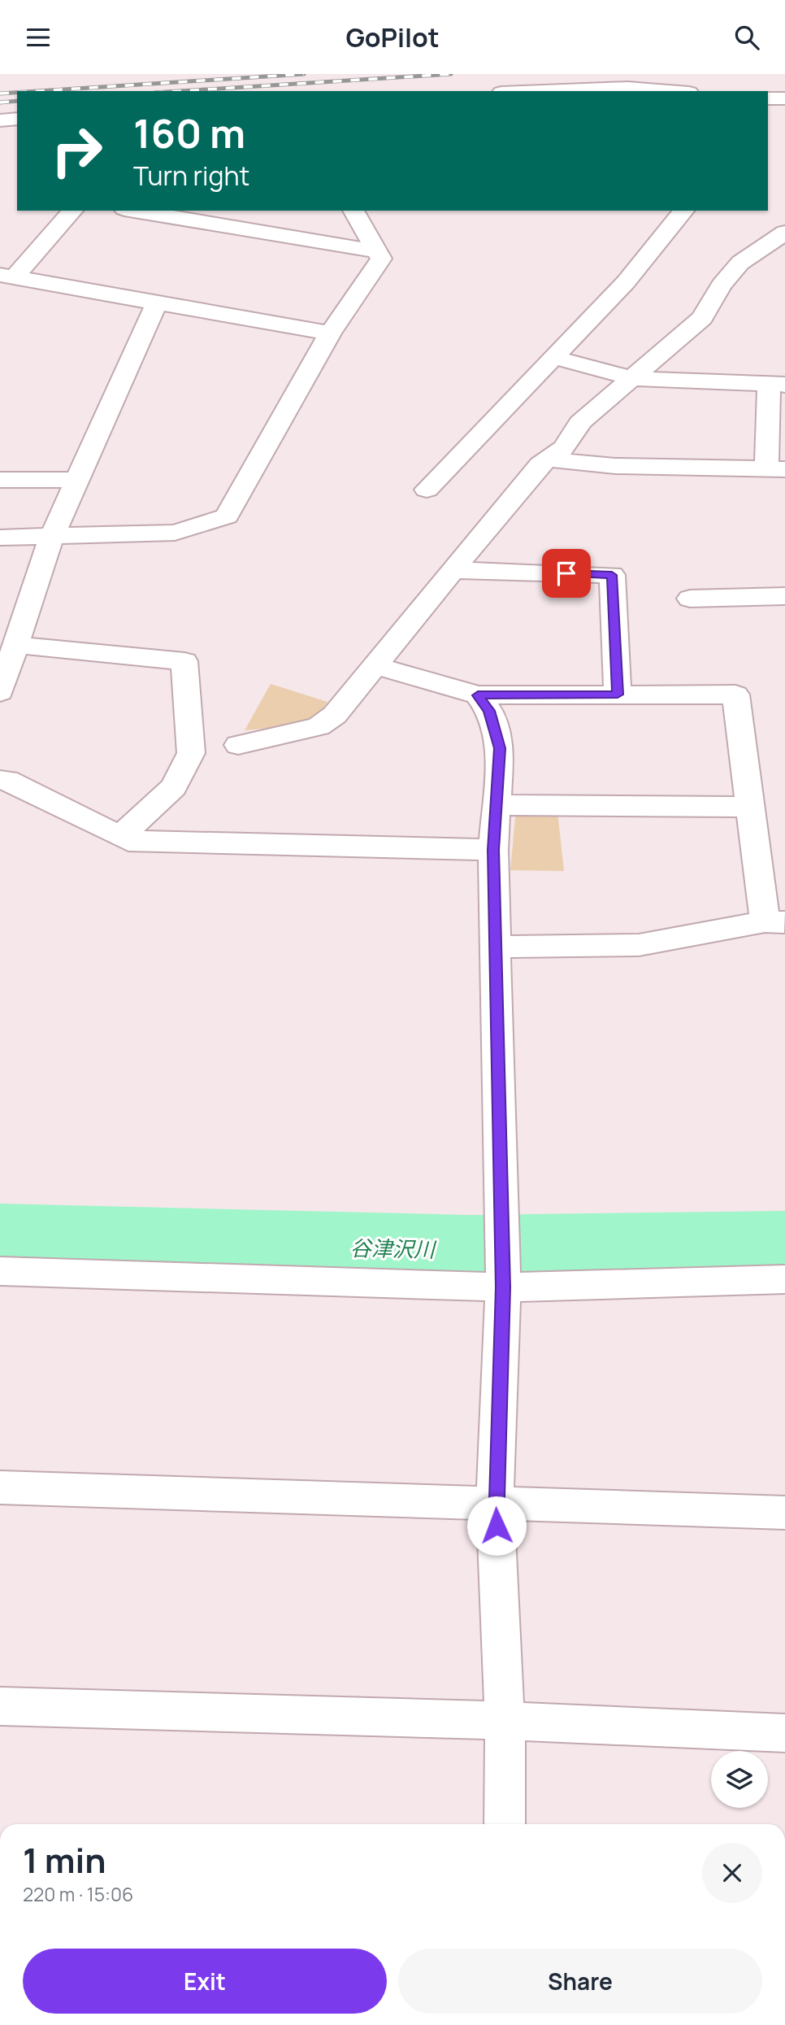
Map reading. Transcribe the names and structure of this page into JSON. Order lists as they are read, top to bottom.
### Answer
{
  "water": ["谷津沢川"],
  "page": {
    "header": "GoPilot",
    "turn": ["160 m", "Turn right"],
    "heading": ["1 min", "220 m · 15:06"],
    "buttons": ["Exit", "Share"]
  }
}
